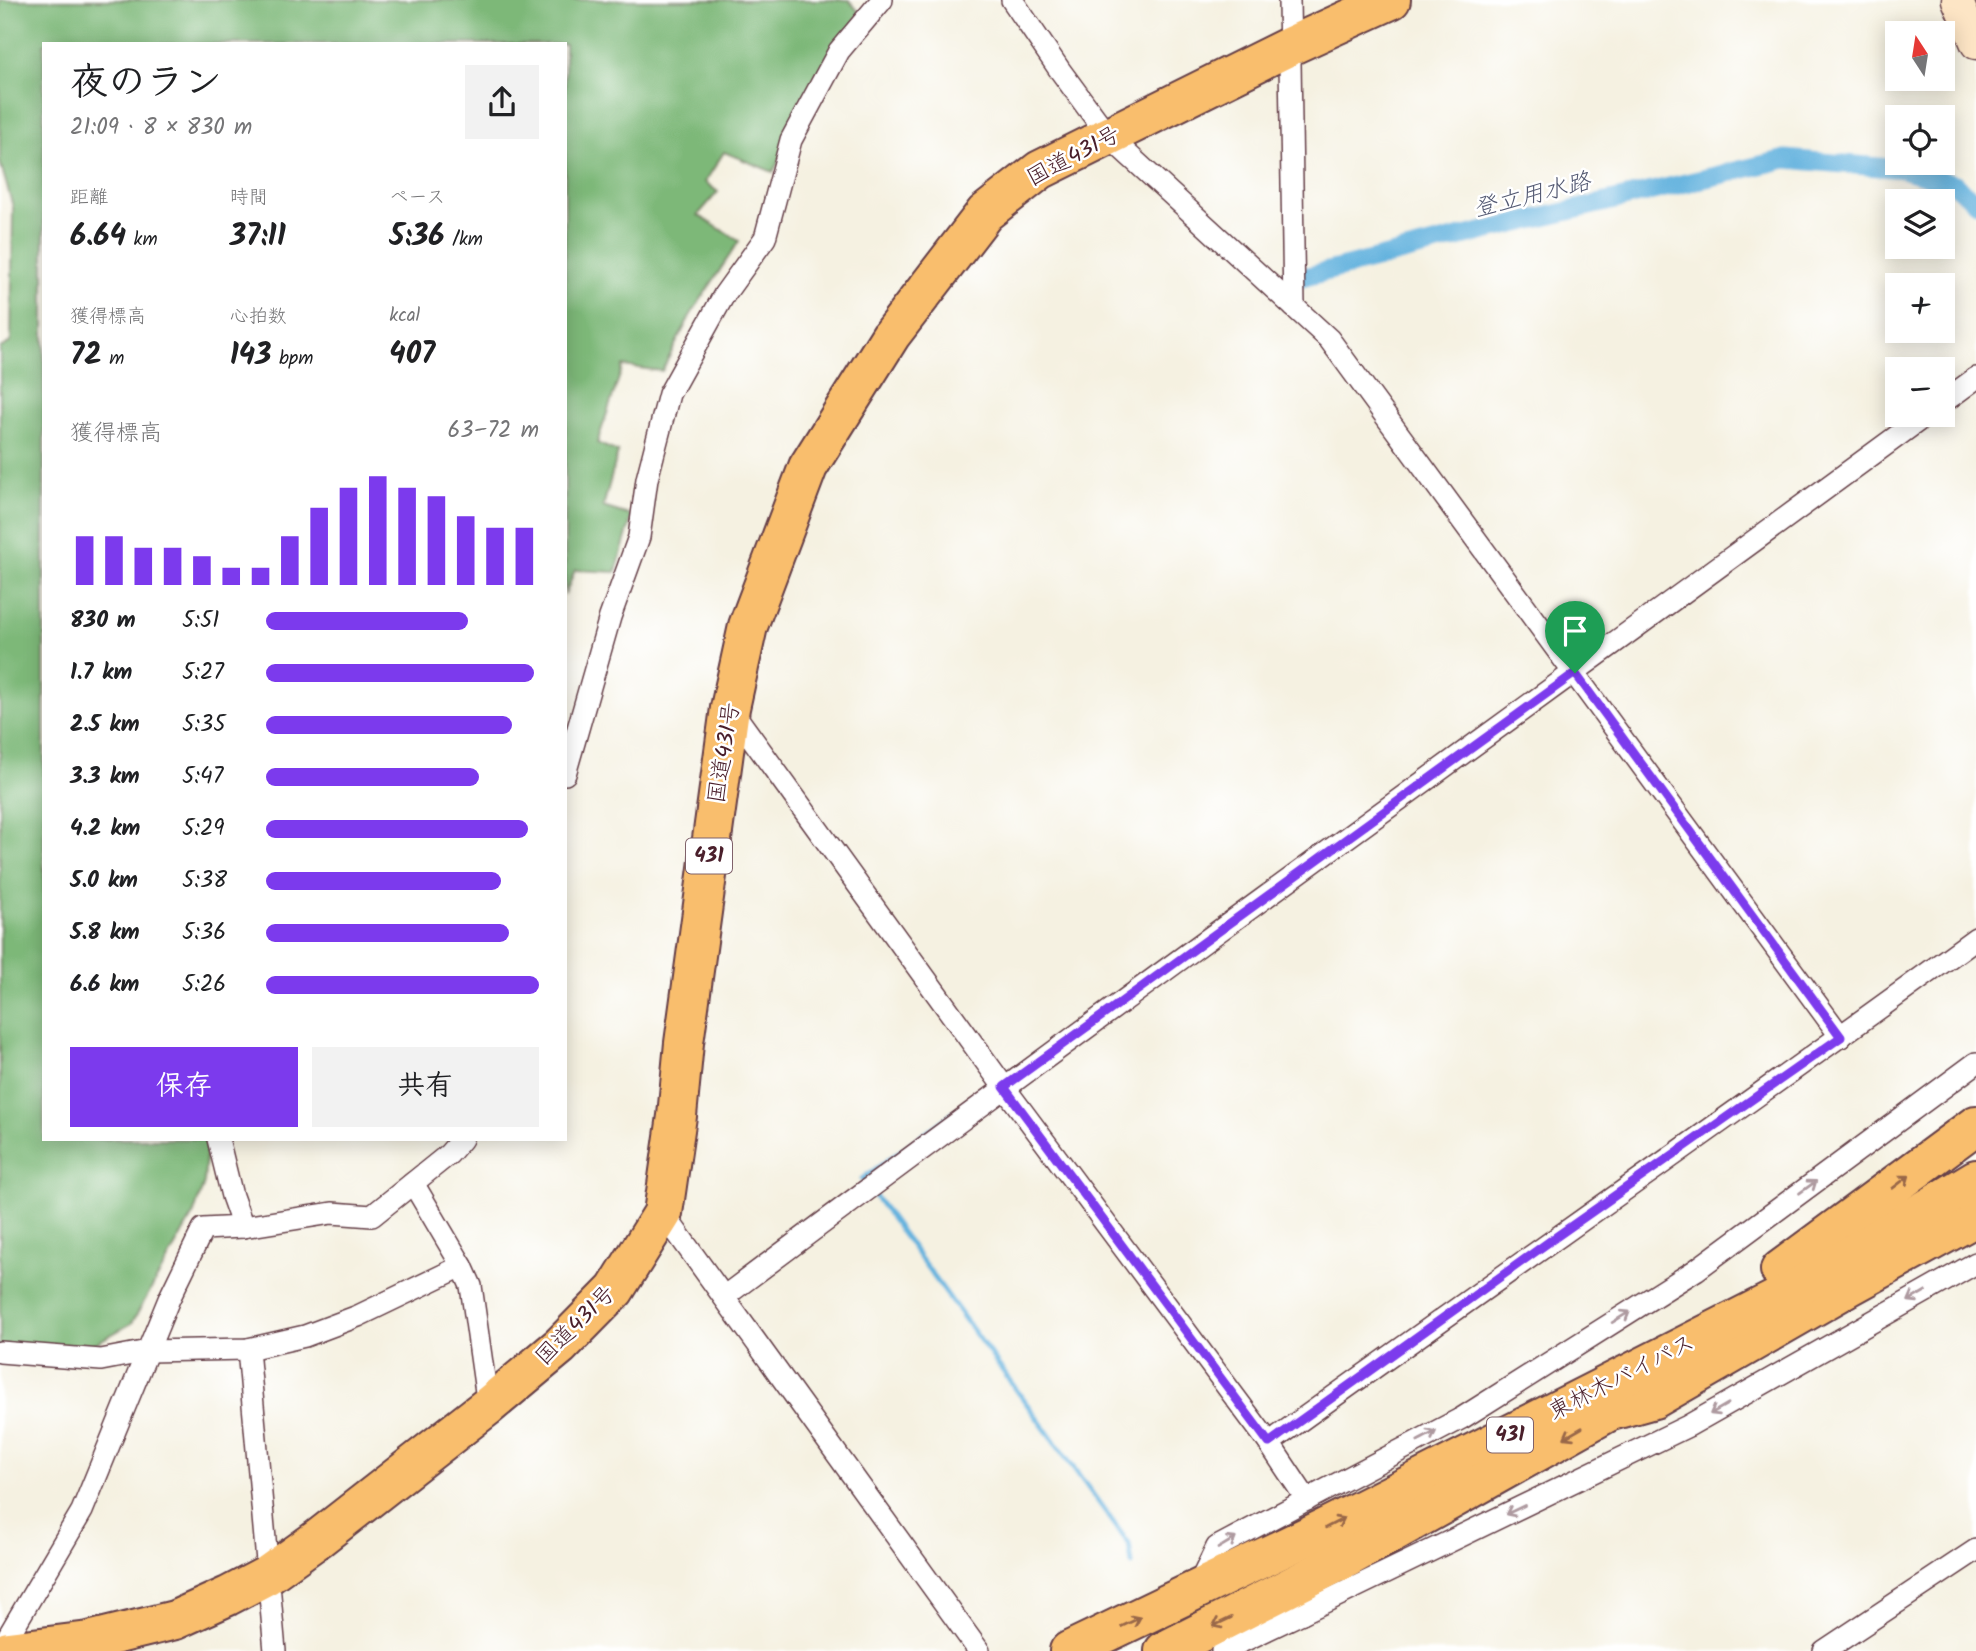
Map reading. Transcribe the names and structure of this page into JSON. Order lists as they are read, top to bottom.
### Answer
{
  "streets": {
    "highway": ["国道431号", "431", "東林木バイパス"]
  },
  "water": ["登立用水路"],
  "north": "top",
  "page": {
    "map_buttons": ["+", "−"],
    "heading": ["夜のラン", "21:09 · 8 × 830 m"],
    "stats": [
      ["距離", "6.64 km"],
      ["時間", "37:11"],
      ["ペース", "5:36 /km"],
      ["獲得標高", "72 m"],
      ["心拍数", "143 bpm"],
      ["kcal", "407"]
    ],
    "chart": ["獲得標高", "63–72 m"],
    "list": [
      {
        "name": "830 m",
        "note": "5:51"
      },
      {
        "name": "1.7 km",
        "note": "5:27"
      },
      {
        "name": "2.5 km",
        "note": "5:35"
      },
      {
        "name": "3.3 km",
        "note": "5:47"
      },
      {
        "name": "4.2 km",
        "note": "5:29"
      },
      {
        "name": "5.0 km",
        "note": "5:38"
      },
      {
        "name": "5.8 km",
        "note": "5:36"
      },
      {
        "name": "6.6 km",
        "note": "5:26"
      }
    ],
    "buttons": ["保存", "共有"]
  }
}
